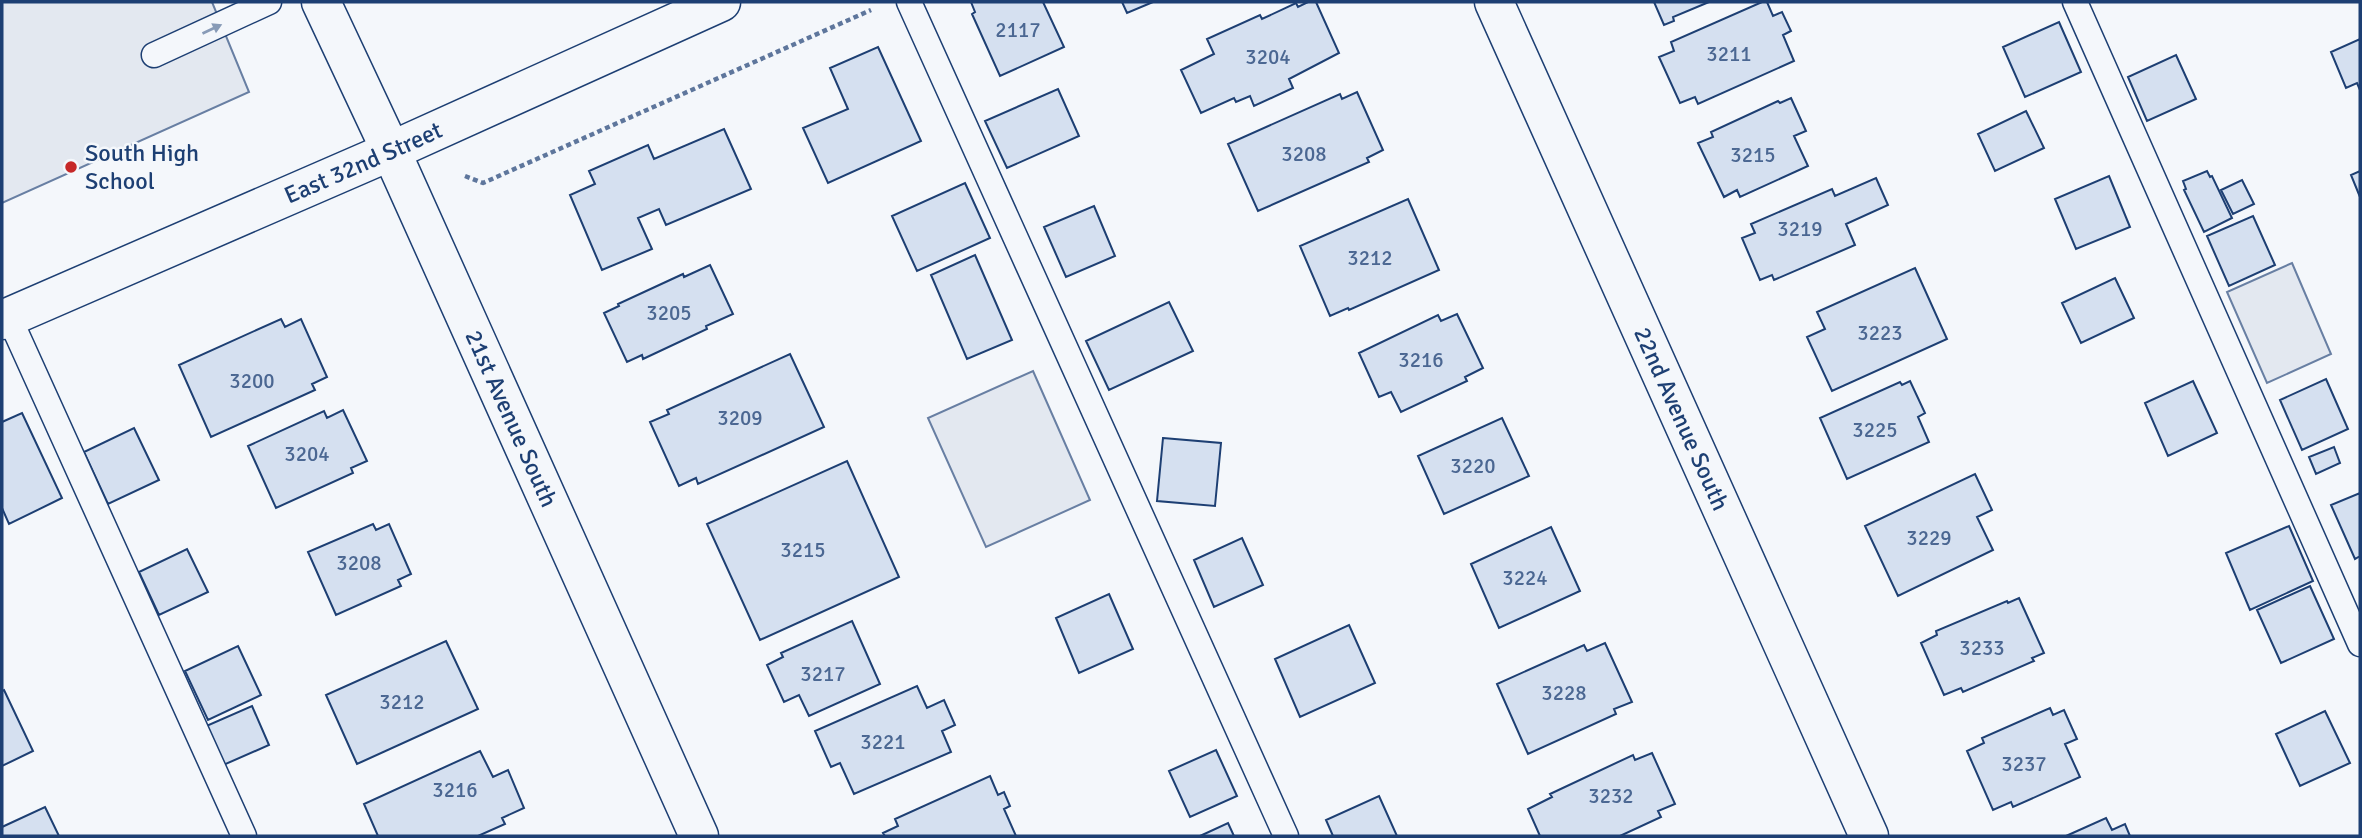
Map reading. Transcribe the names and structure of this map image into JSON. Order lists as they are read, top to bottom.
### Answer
{
  "streets": {
    "street": ["East 32nd Street", "21st Avenue South", "22nd Avenue South"]
  },
  "crossings": [
    ["East 32nd Street", "21st Avenue South"]
  ],
  "places": ["South High School"],
  "house_numbers": [
    "2117",
    "3211",
    "3204",
    "3208",
    "3215",
    "3219",
    "3212",
    "3205",
    "3223",
    "3216",
    "3200",
    "3209",
    "3225",
    "3204",
    "3220",
    "3229",
    "3215",
    "3208",
    "3224",
    "3233",
    "3217",
    "3228",
    "3212",
    "3221",
    "3237",
    "3216",
    "3232"
  ]
}
